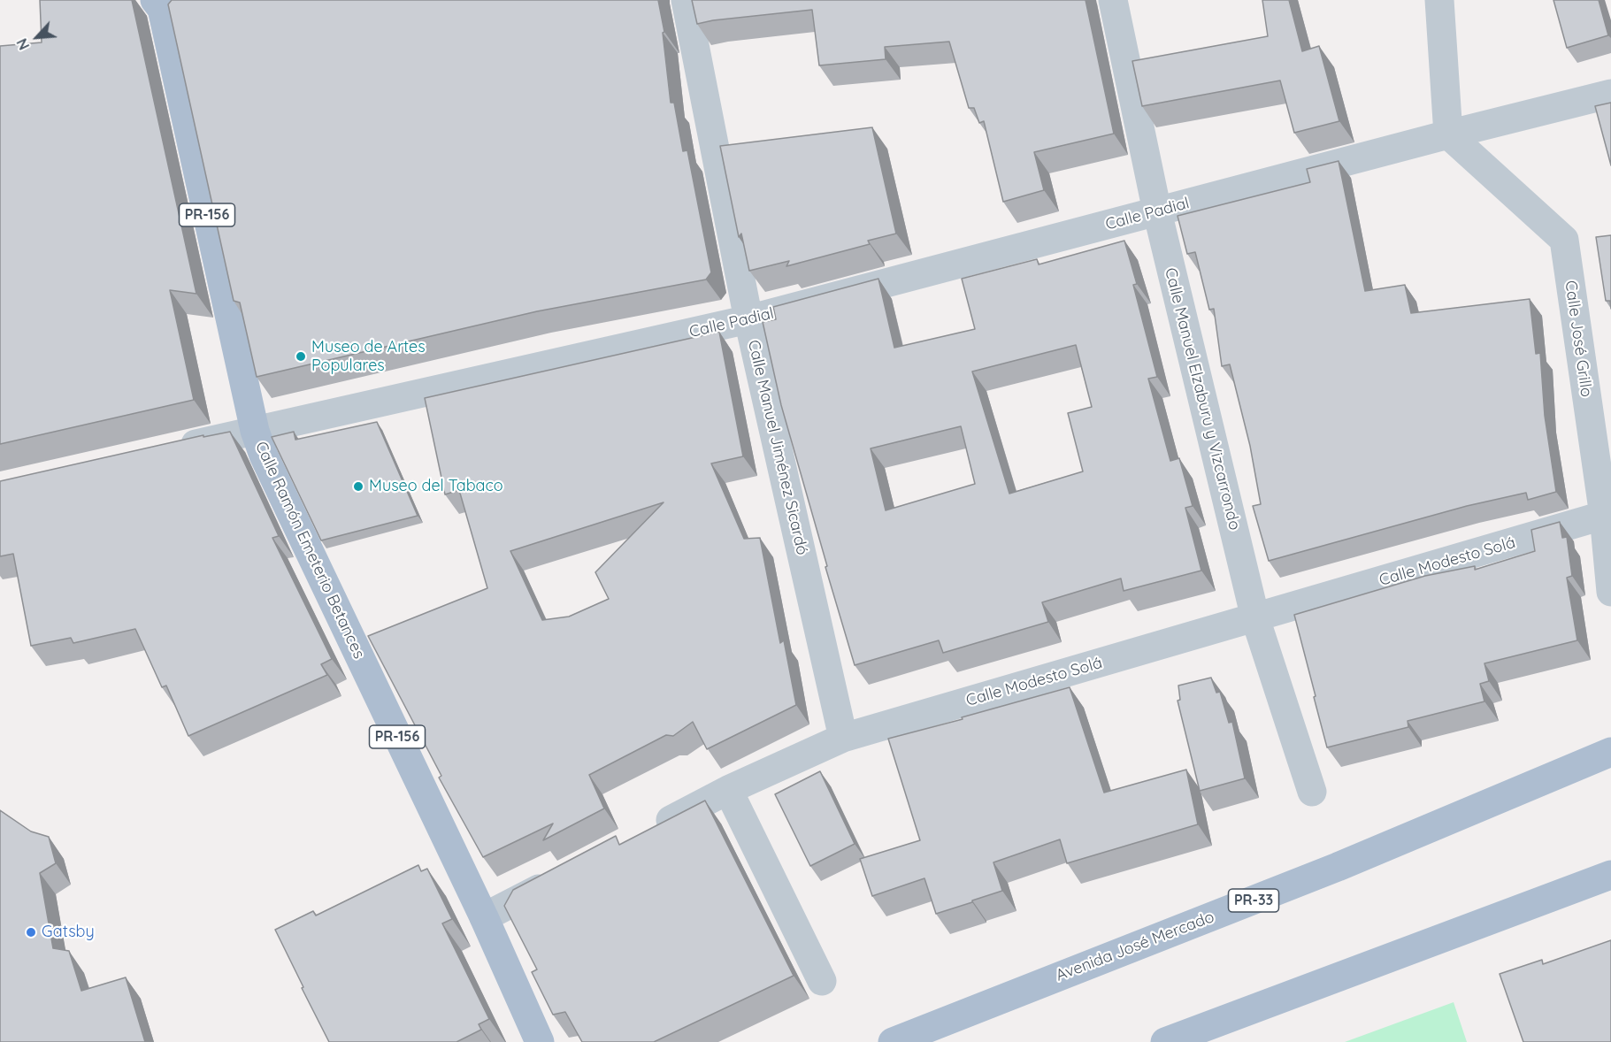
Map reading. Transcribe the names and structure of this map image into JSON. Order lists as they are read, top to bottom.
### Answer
{
  "streets": {
    "main road": [
      "PR-156",
      "Calle Ramón Emeterio Betances",
      "PR-33",
      "Avenida José Mercado"
    ],
    "street": [
      "Calle Padial",
      "Calle José Grillo",
      "Calle Manuel Elzaburu y Vizcarrondo",
      "Calle Manuel Jiménez Sicardó",
      "Calle Modesto Solá"
    ]
  },
  "crossings": [
    ["Calle Padial", "Calle José Grillo"],
    ["Calle Padial", "Calle Manuel Elzaburu y Vizcarrondo"],
    ["Calle Padial", "Calle Manuel Jiménez Sicardó"],
    ["Calle Padial", "Calle Ramón Emeterio Betances"],
    ["Calle José Grillo", "Calle Modesto Solá"],
    ["Calle Manuel Elzaburu y Vizcarrondo", "Calle Modesto Solá"],
    ["Calle Manuel Jiménez Sicardó", "Calle Modesto Solá"]
  ],
  "places": ["Museo de Artes Populares", "Museo del Tabaco", "Gatsby"],
  "north": "bottom left"
}
